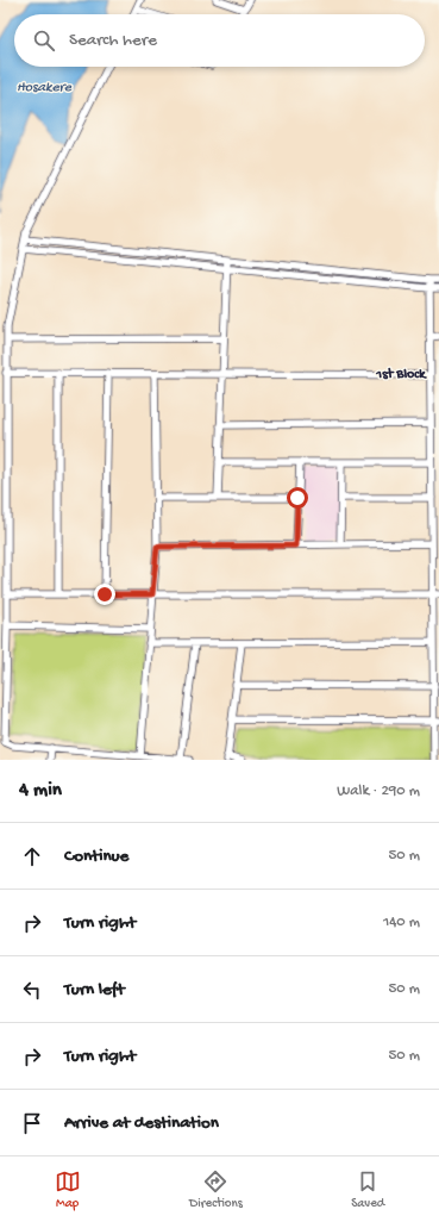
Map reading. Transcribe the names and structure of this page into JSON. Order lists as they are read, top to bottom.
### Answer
{
  "districts": ["1st Block"],
  "water": ["Hosakere"],
  "page": {
    "search": "Search here",
    "heading": ["4 min", "Walk · 290 m"],
    "list": [
      ["Continue", "50 m"],
      ["Turn right", "140 m"],
      ["Turn left", "50 m"],
      ["Turn right", "50 m"],
      "Arrive at destination"
    ],
    "nav": ["Map", "Directions", "Saved"]
  }
}
